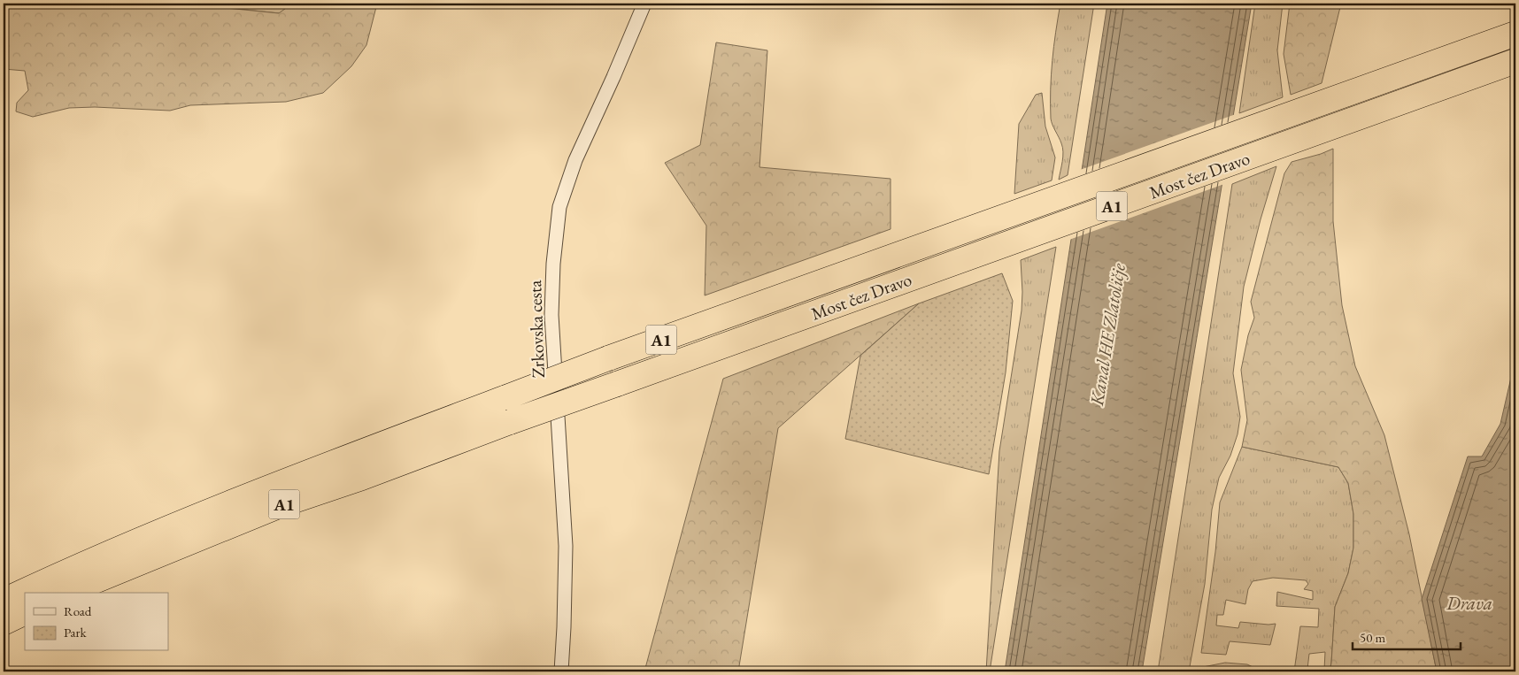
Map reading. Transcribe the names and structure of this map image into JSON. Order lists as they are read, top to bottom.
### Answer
{
  "streets": {
    "highway": ["Most čez Dravo", "A1"],
    "street": ["Zrkovska cesta"]
  },
  "water": ["Kanal HE Zlatoličje", "Drava"],
  "legend": ["Road", "Park"],
  "scale_bar": "50 m"
}
